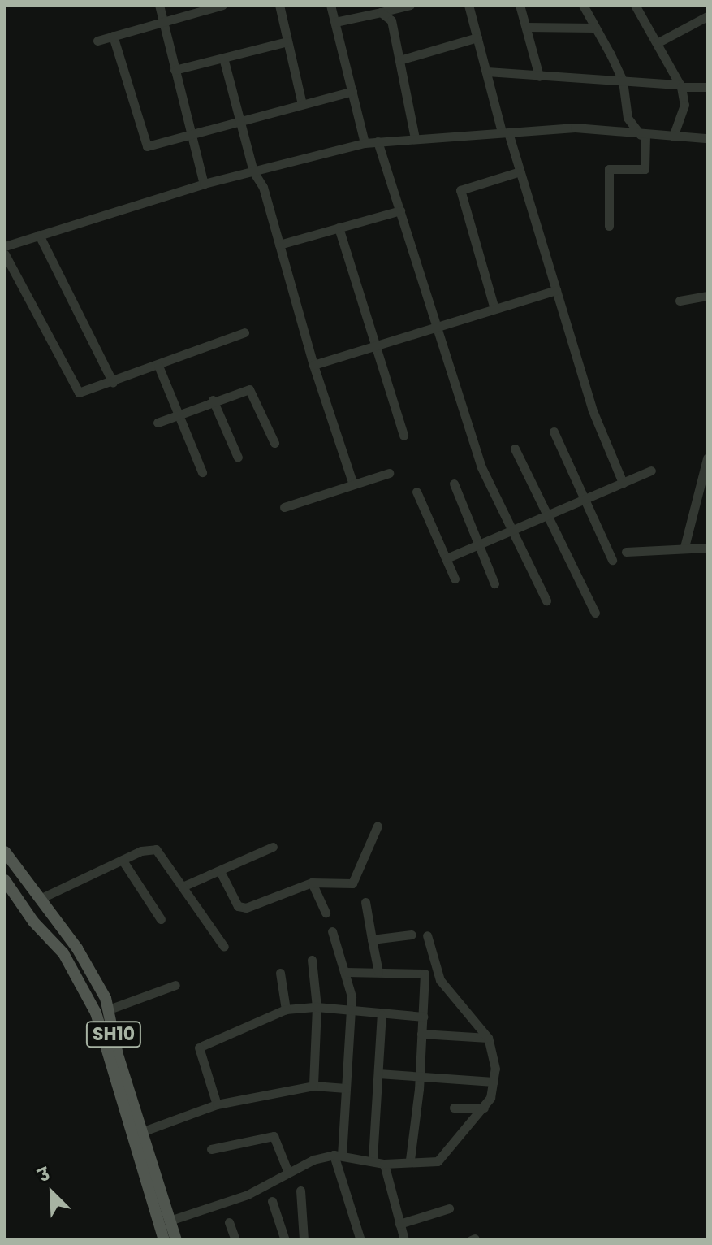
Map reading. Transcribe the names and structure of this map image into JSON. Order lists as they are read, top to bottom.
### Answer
{
  "streets": {
    "main road": ["SH10"]
  },
  "north": "top left"
}
